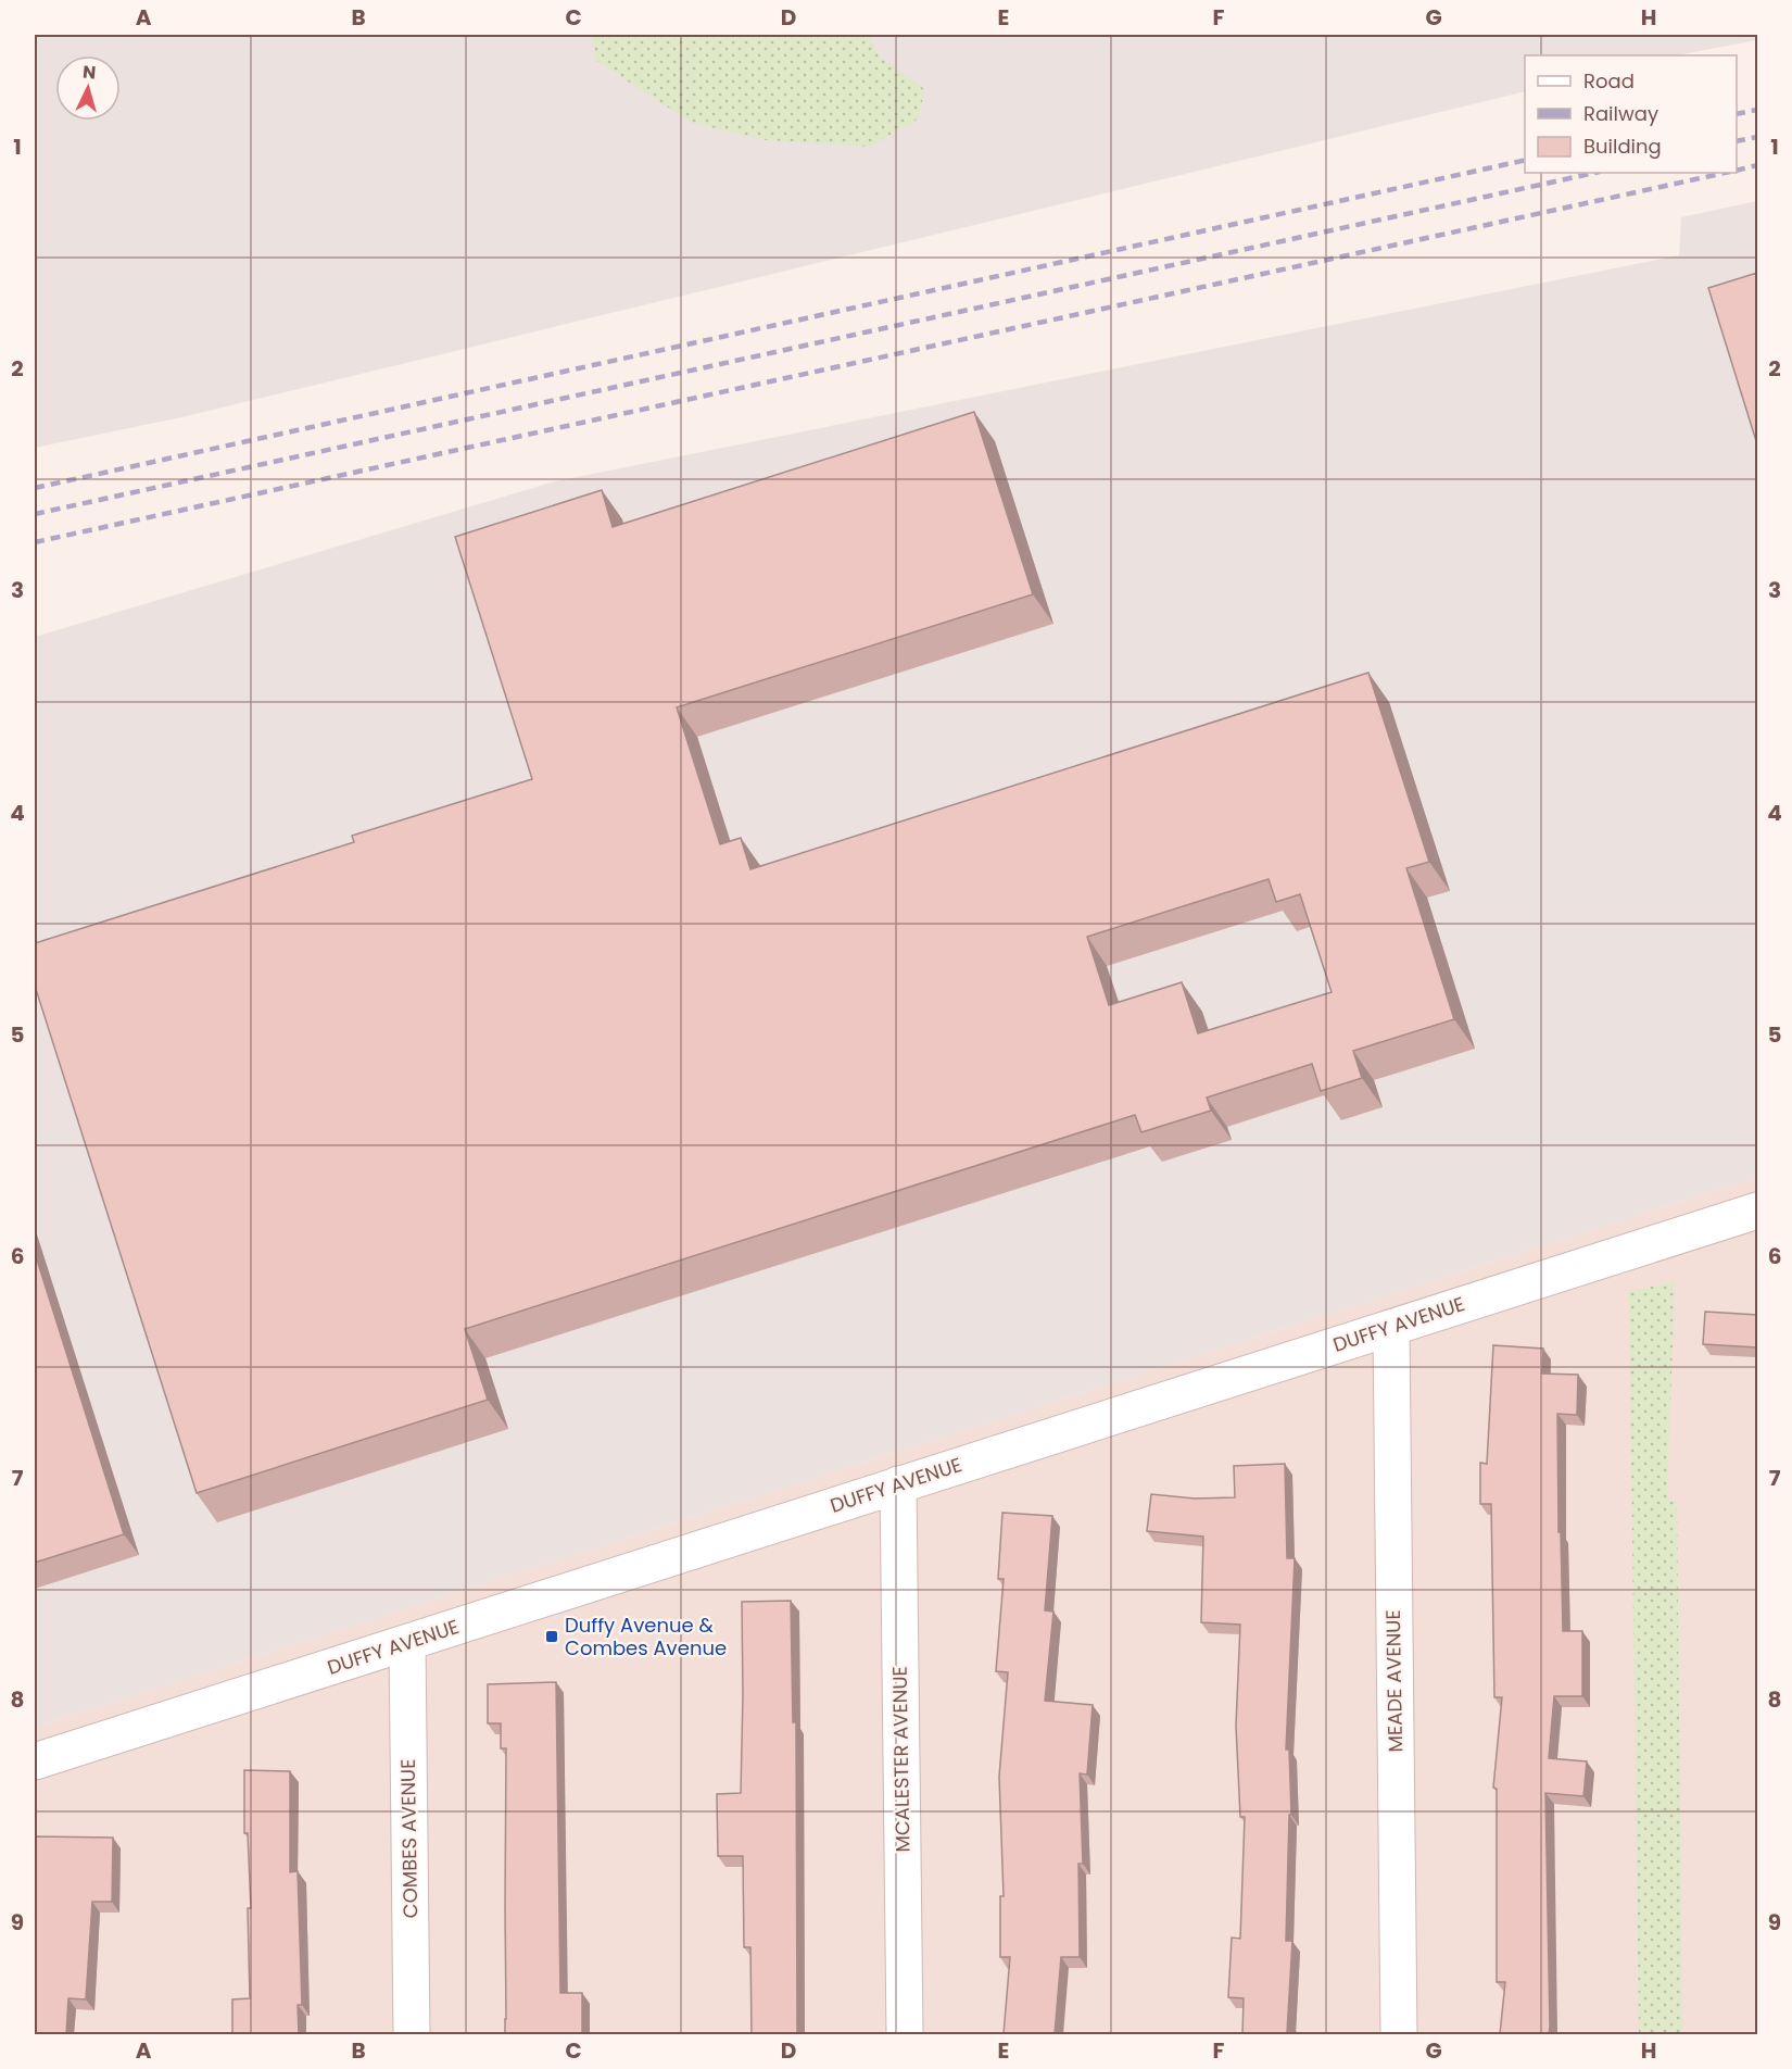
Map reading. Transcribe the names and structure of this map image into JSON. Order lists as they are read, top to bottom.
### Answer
{
  "streets": {
    "street": [
      "DUFFY AVENUE",
      "MEADE AVENUE",
      "MCALESTER AVENUE",
      "COMBES AVENUE"
    ]
  },
  "crossings": [
    ["DUFFY AVENUE", "MEADE AVENUE"],
    ["DUFFY AVENUE", "MCALESTER AVENUE"],
    ["DUFFY AVENUE", "COMBES AVENUE"]
  ],
  "places": {
    "transit": ["Duffy Avenue & Combes Avenue"]
  },
  "legend": ["Road", "Railway", "Building"],
  "north": "top",
  "grid": {
    "columns": [
      "A",
      "B",
      "C",
      "D",
      "E",
      "F",
      "G",
      "H"
    ],
    "rows": [
      "1",
      "2",
      "3",
      "4",
      "5",
      "6",
      "7",
      "8",
      "9"
    ]
  }
}
